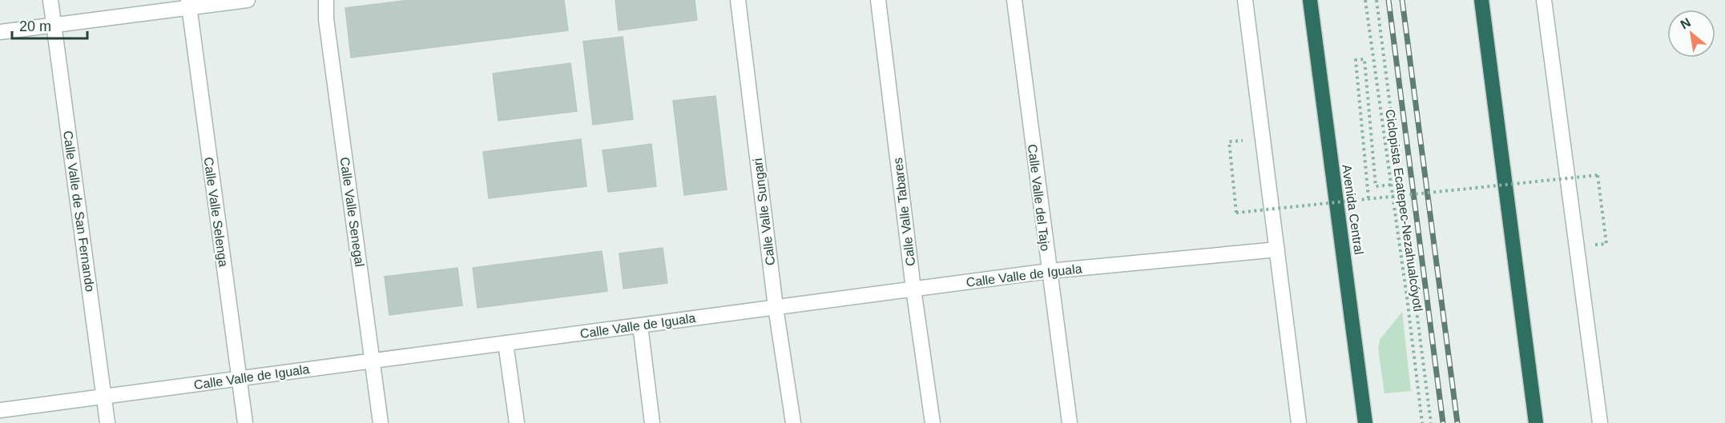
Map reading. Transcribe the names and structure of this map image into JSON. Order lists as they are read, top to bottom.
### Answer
{
  "streets": {
    "highway": ["Avenida Central"],
    "street": [
      "Calle Valle del Tajo",
      "Calle Valle de San Fernando",
      "Calle Valle Selenga",
      "Calle Valle Senegal",
      "Calle Valle Sungari",
      "Calle Valle Tabares",
      "Calle Valle de Iguala"
    ],
    "path": ["Ciclopista Ecatepec-Nezahualcóyotl"]
  },
  "crossings": [
    ["Calle Valle del Tajo", "Calle Valle de Iguala"],
    ["Calle Valle de San Fernando", "Calle Valle de Iguala"],
    ["Calle Valle Selenga", "Calle Valle de Iguala"],
    ["Calle Valle Senegal", "Calle Valle de Iguala"],
    ["Calle Valle Sungari", "Calle Valle de Iguala"],
    ["Calle Valle Tabares", "Calle Valle de Iguala"]
  ],
  "scale_bar": "20 m",
  "north": "top left"
}
